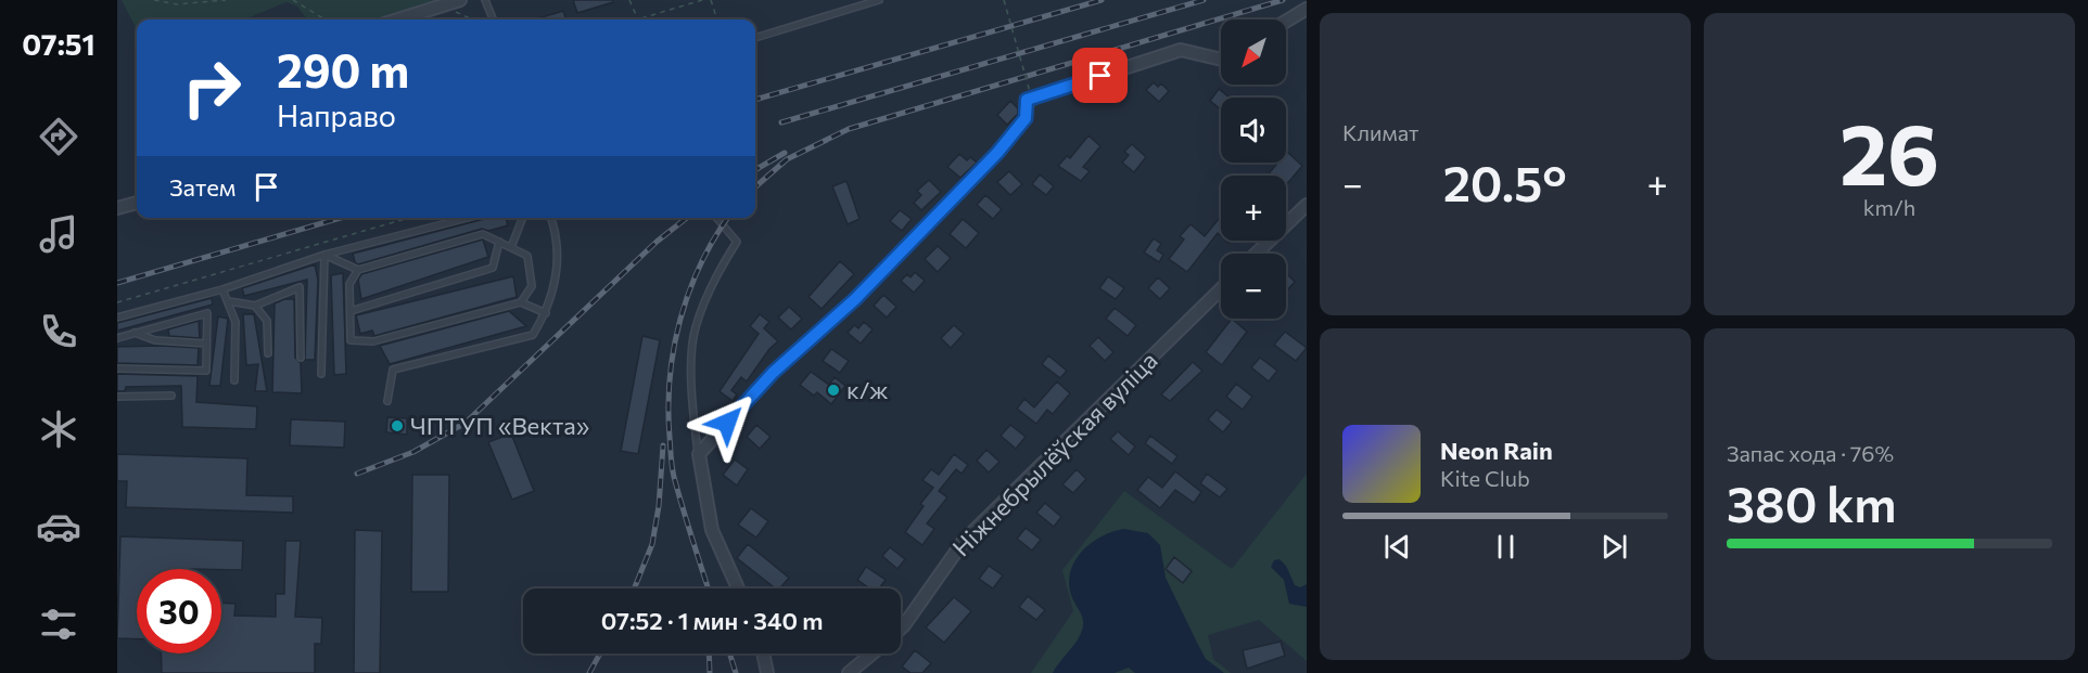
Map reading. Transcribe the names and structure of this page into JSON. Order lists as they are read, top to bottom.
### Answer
{
  "streets": {
    "street": ["Ніжнебрылёўская вуліца"]
  },
  "places": ["к/ж", "ЧПТУП «Векта»"],
  "north": "bottom left",
  "page": {
    "tabs": "07:51",
    "tile": [
      "Климат",
      ["26", "km/h"],
      ["Запас хода · 76%", "380 km"]
    ],
    "map_buttons": ["+", "−"],
    "turn": ["290 m", "Направо"],
    "heat": ["−", "20.5°", "+"],
    "then": "Затем",
    "song": ["Neon Rain", "Kite Club"],
    "limit": "30",
    "trip": "07:52 · 1 мин · 340 m"
  }
}
